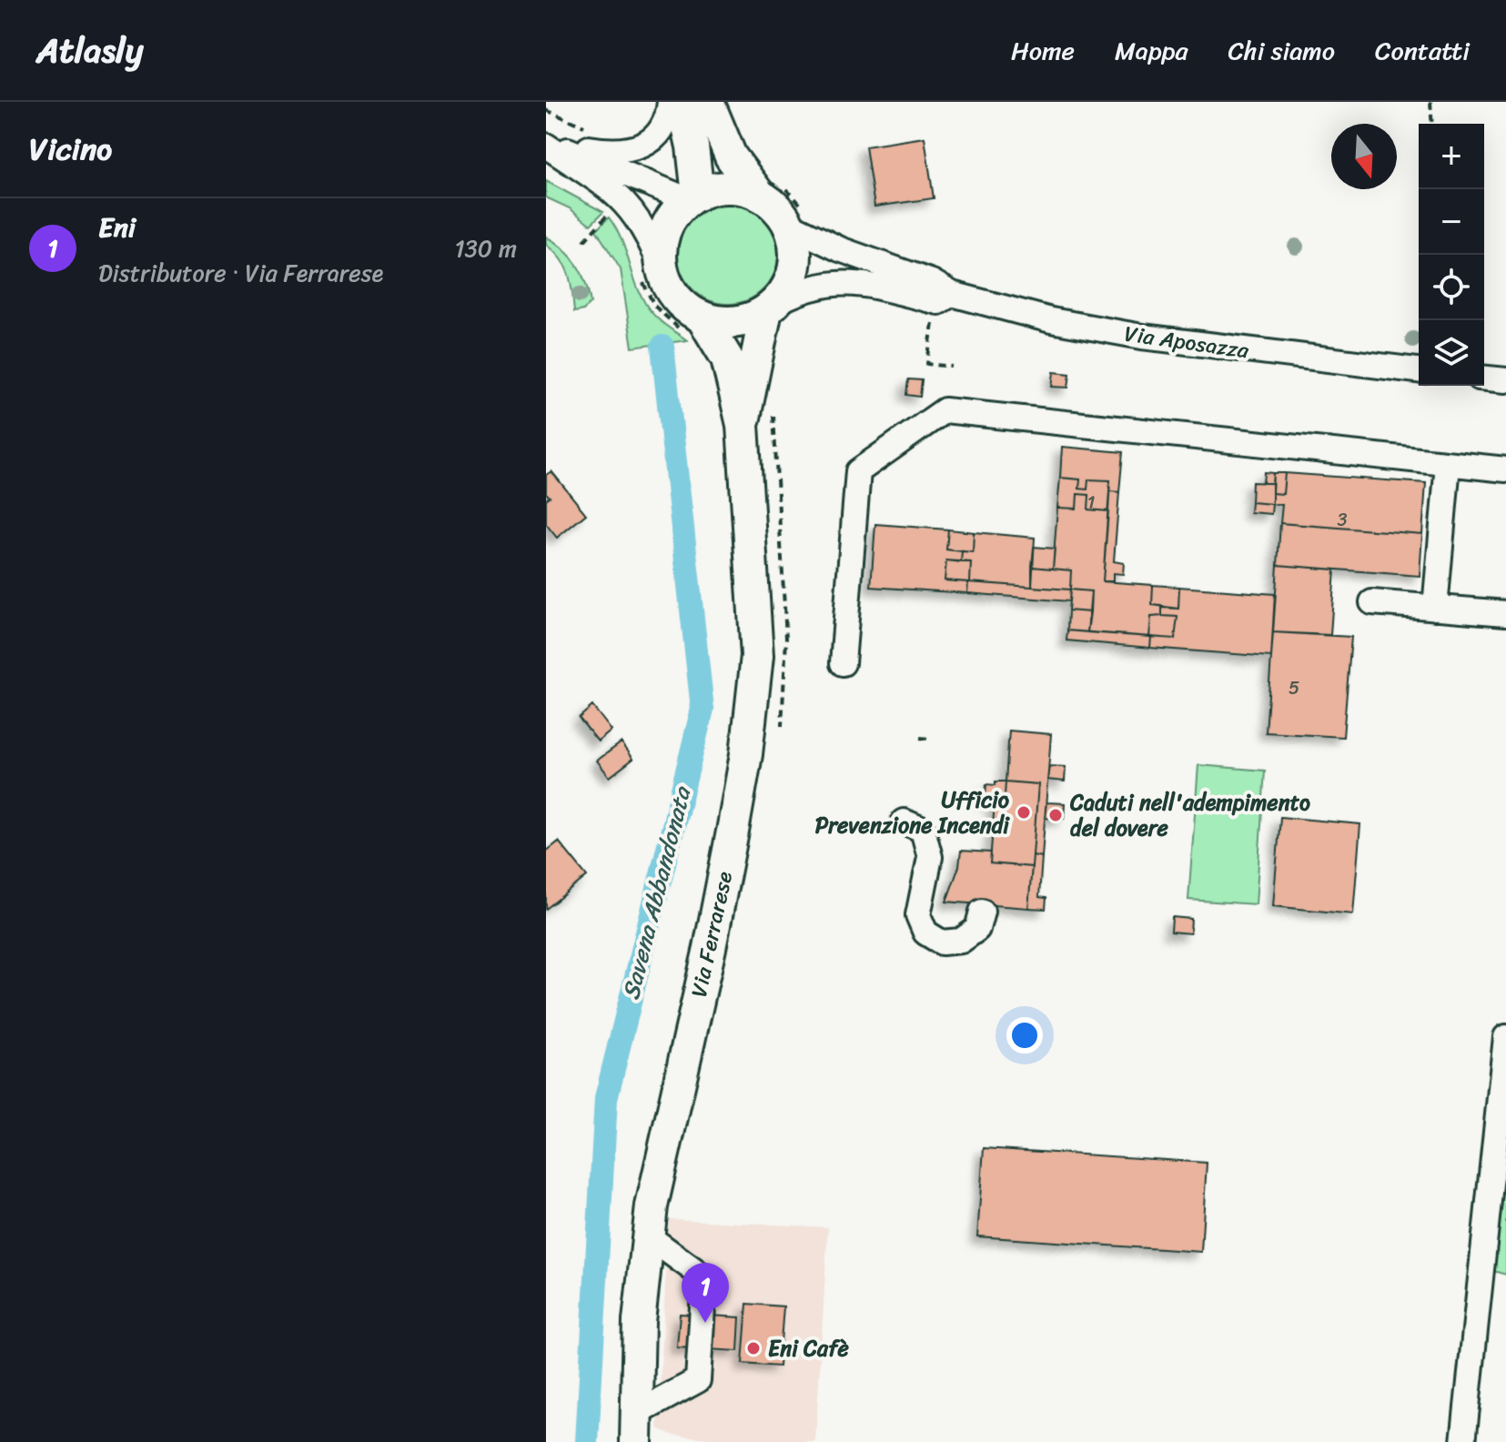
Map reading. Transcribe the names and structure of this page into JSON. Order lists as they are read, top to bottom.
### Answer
{
  "streets": {
    "main road": ["Via Ferrarese"],
    "street": ["Via Aposazza"]
  },
  "water": ["Savena Abbandonata"],
  "places": ["Ufficio Prevenzione Incendi", "Caduti nell'adempimento del dovere", "Eni Cafè"],
  "house_numbers": ["1", "3", "5"],
  "north": "bottom",
  "page": {
    "header": "Atlasly",
    "nav": [
      "Home",
      "Mappa",
      "Chi siamo",
      "Contatti"
    ],
    "heading": "Vicino",
    "map_buttons": ["+", "−"],
    "list": [
      {
        "mark": "1",
        "name": "Eni",
        "note": "Distributore · Via Ferrarese",
        "value": "130 m"
      }
    ],
    "pins": "1"
  }
}
